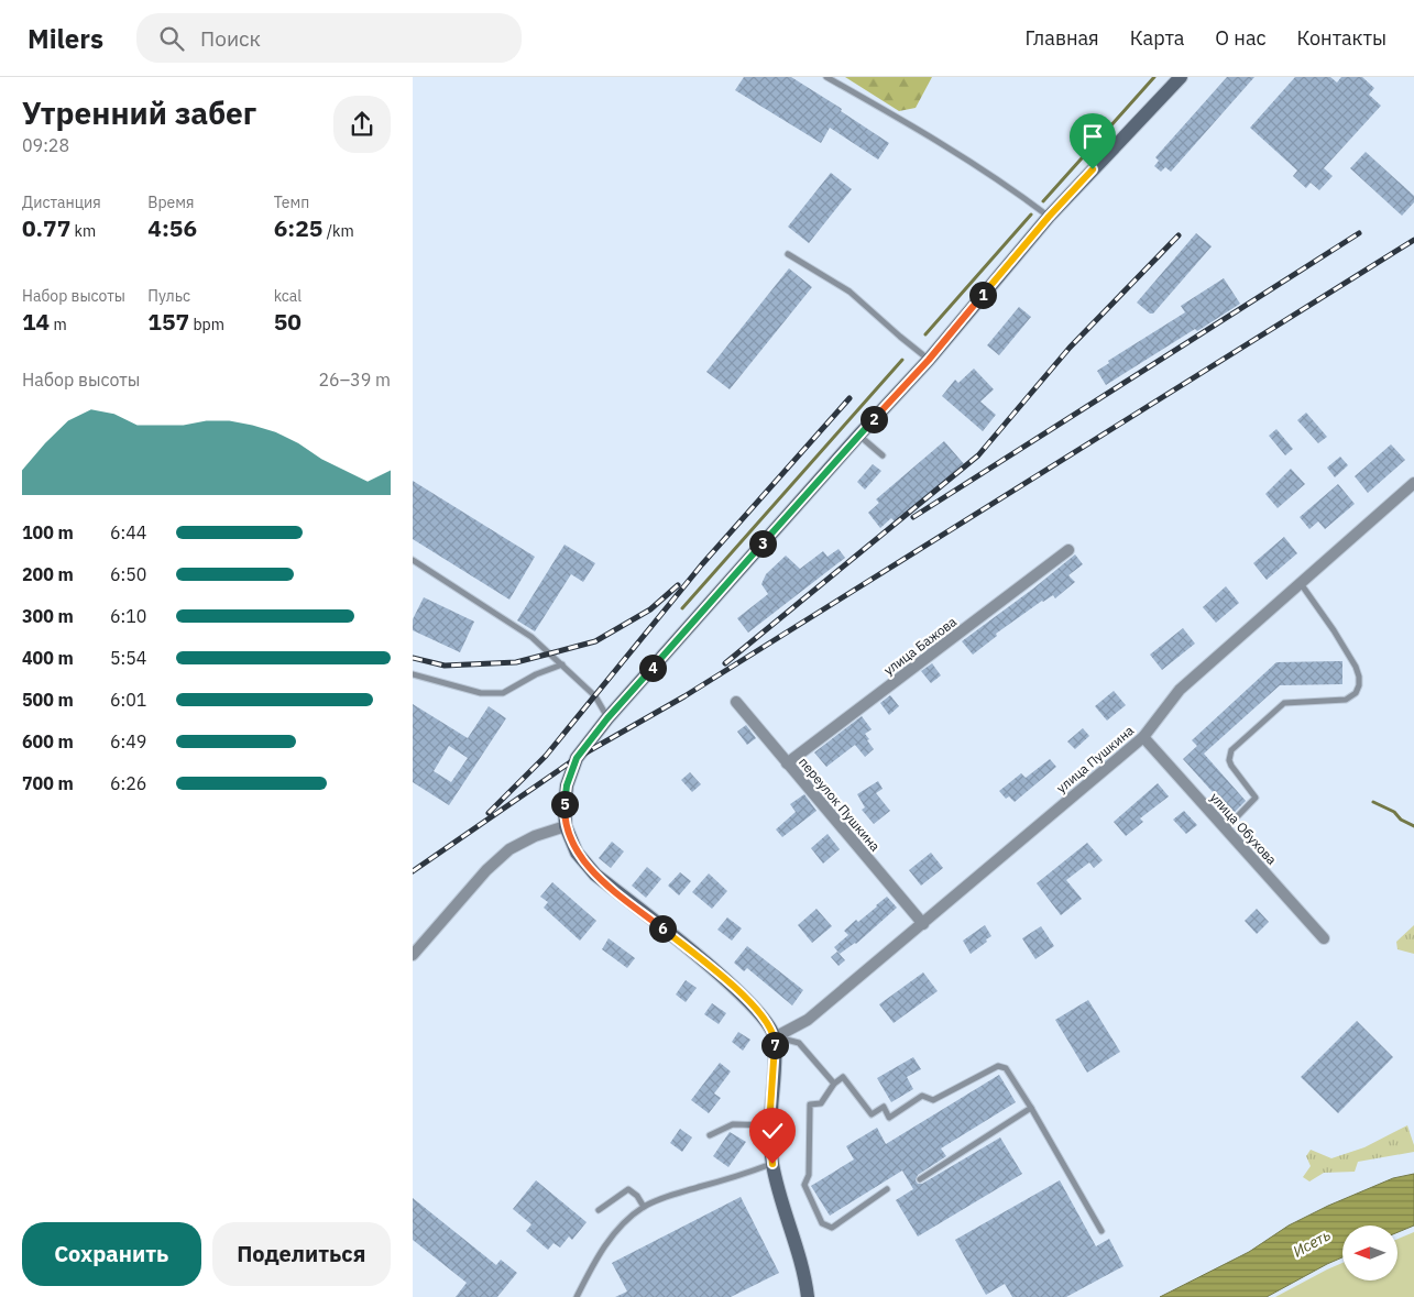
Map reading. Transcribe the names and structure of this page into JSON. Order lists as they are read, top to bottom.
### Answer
{
  "streets": {
    "street": [
      "улица Бажова",
      "улица Пушкина",
      "переулок Пушкина",
      "улица Обухова"
    ]
  },
  "crossings": [
    ["улица Бажова", "переулок Пушкина"],
    ["улица Пушкина", "переулок Пушкина"],
    ["улица Пушкина", "улица Обухова"]
  ],
  "water": ["Исеть"],
  "north": "left",
  "page": {
    "header": "Milers",
    "search": "Поиск",
    "nav": [
      "Главная",
      "Карта",
      "О нас",
      "Контакты"
    ],
    "heading": ["Утренний забег", "09:28"],
    "stats": [
      ["Дистанция", "0.77 km"],
      ["Время", "4:56"],
      ["Темп", "6:25 /km"],
      ["Набор высоты", "14 m"],
      ["Пульс", "157 bpm"],
      ["kcal", "50"]
    ],
    "pins": [
      "1",
      "2",
      "3",
      "4",
      "5",
      "6",
      "7"
    ],
    "chart": ["Набор высоты", "26–39 m"],
    "list": [
      {
        "name": "100 m",
        "note": "6:44"
      },
      {
        "name": "200 m",
        "note": "6:50"
      },
      {
        "name": "300 m",
        "note": "6:10"
      },
      {
        "name": "400 m",
        "note": "5:54"
      },
      {
        "name": "500 m",
        "note": "6:01"
      },
      {
        "name": "600 m",
        "note": "6:49"
      },
      {
        "name": "700 m",
        "note": "6:26"
      }
    ],
    "buttons": ["Сохранить", "Поделиться"]
  }
}
